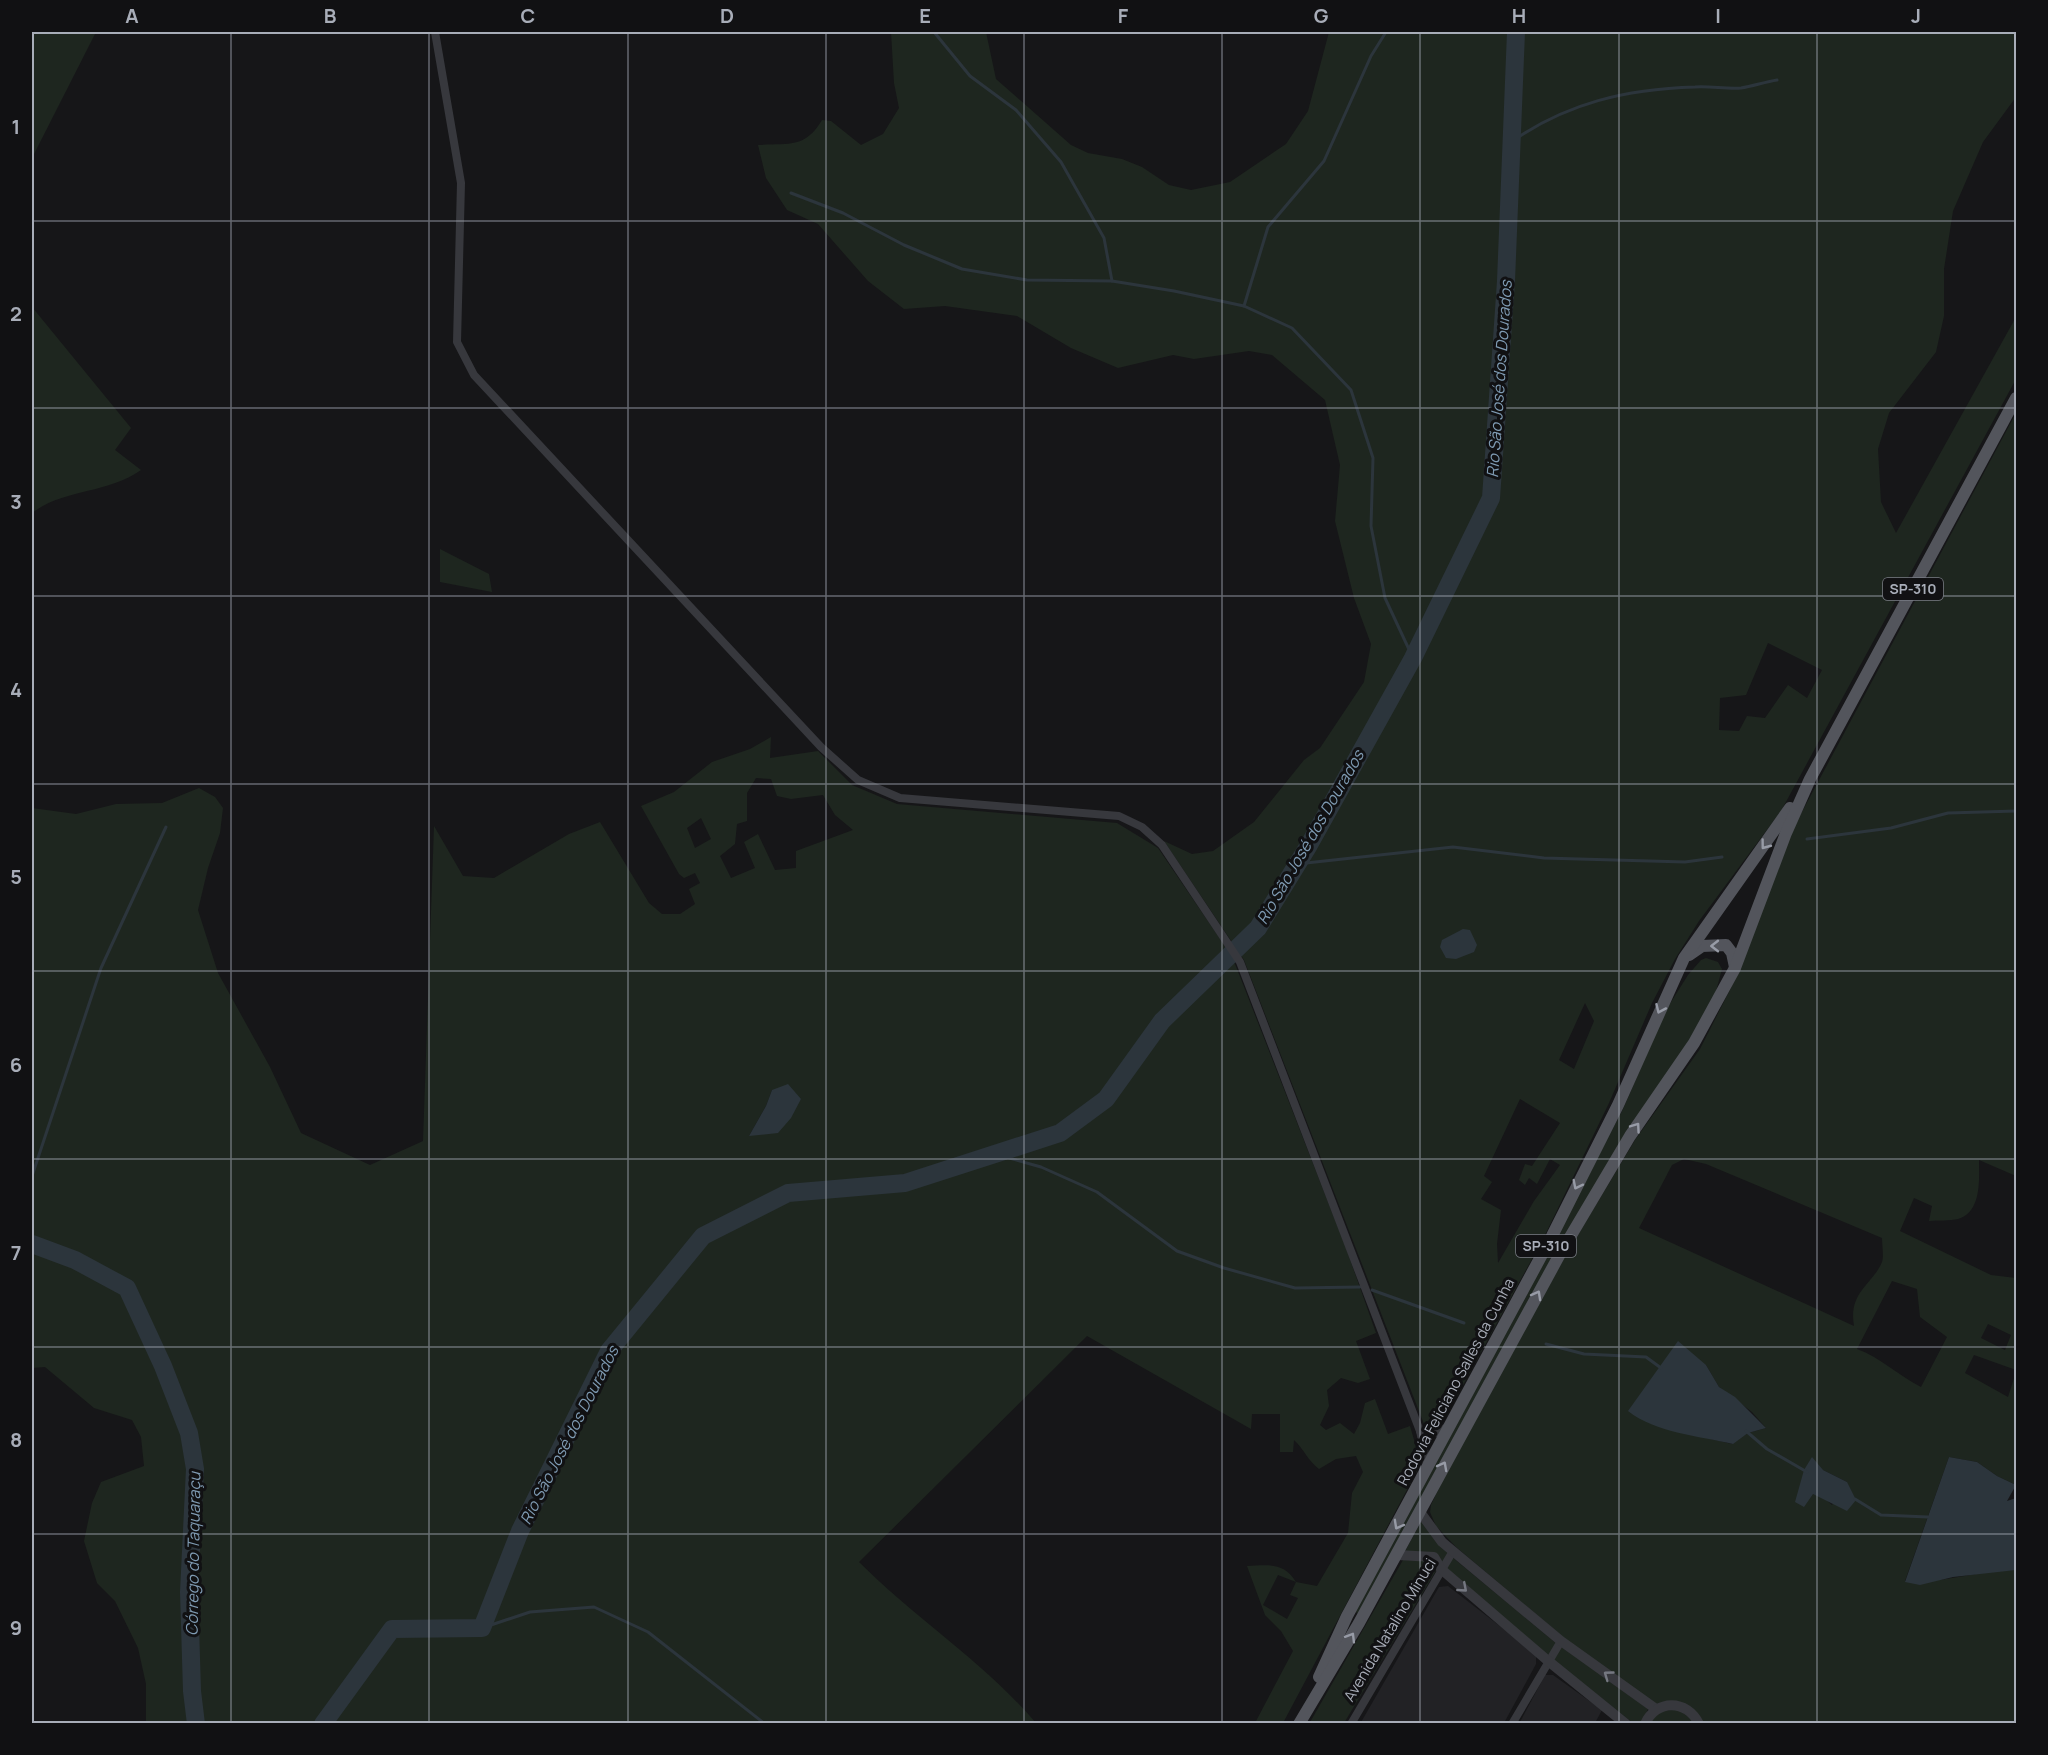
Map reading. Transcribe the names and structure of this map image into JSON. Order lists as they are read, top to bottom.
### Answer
{
  "streets": {
    "main road": ["SP-310", "Rodovia Feliciano Salles da Cunha"],
    "street": ["Avenida Natalino Minuci"]
  },
  "water": ["Rio São José dos Dourados", "Córrego do Taquaraçu"],
  "grid": {
    "columns": [
      "A",
      "B",
      "C",
      "D",
      "E",
      "F",
      "G",
      "H",
      "I",
      "J"
    ],
    "rows": [
      "1",
      "2",
      "3",
      "4",
      "5",
      "6",
      "7",
      "8",
      "9"
    ]
  }
}
